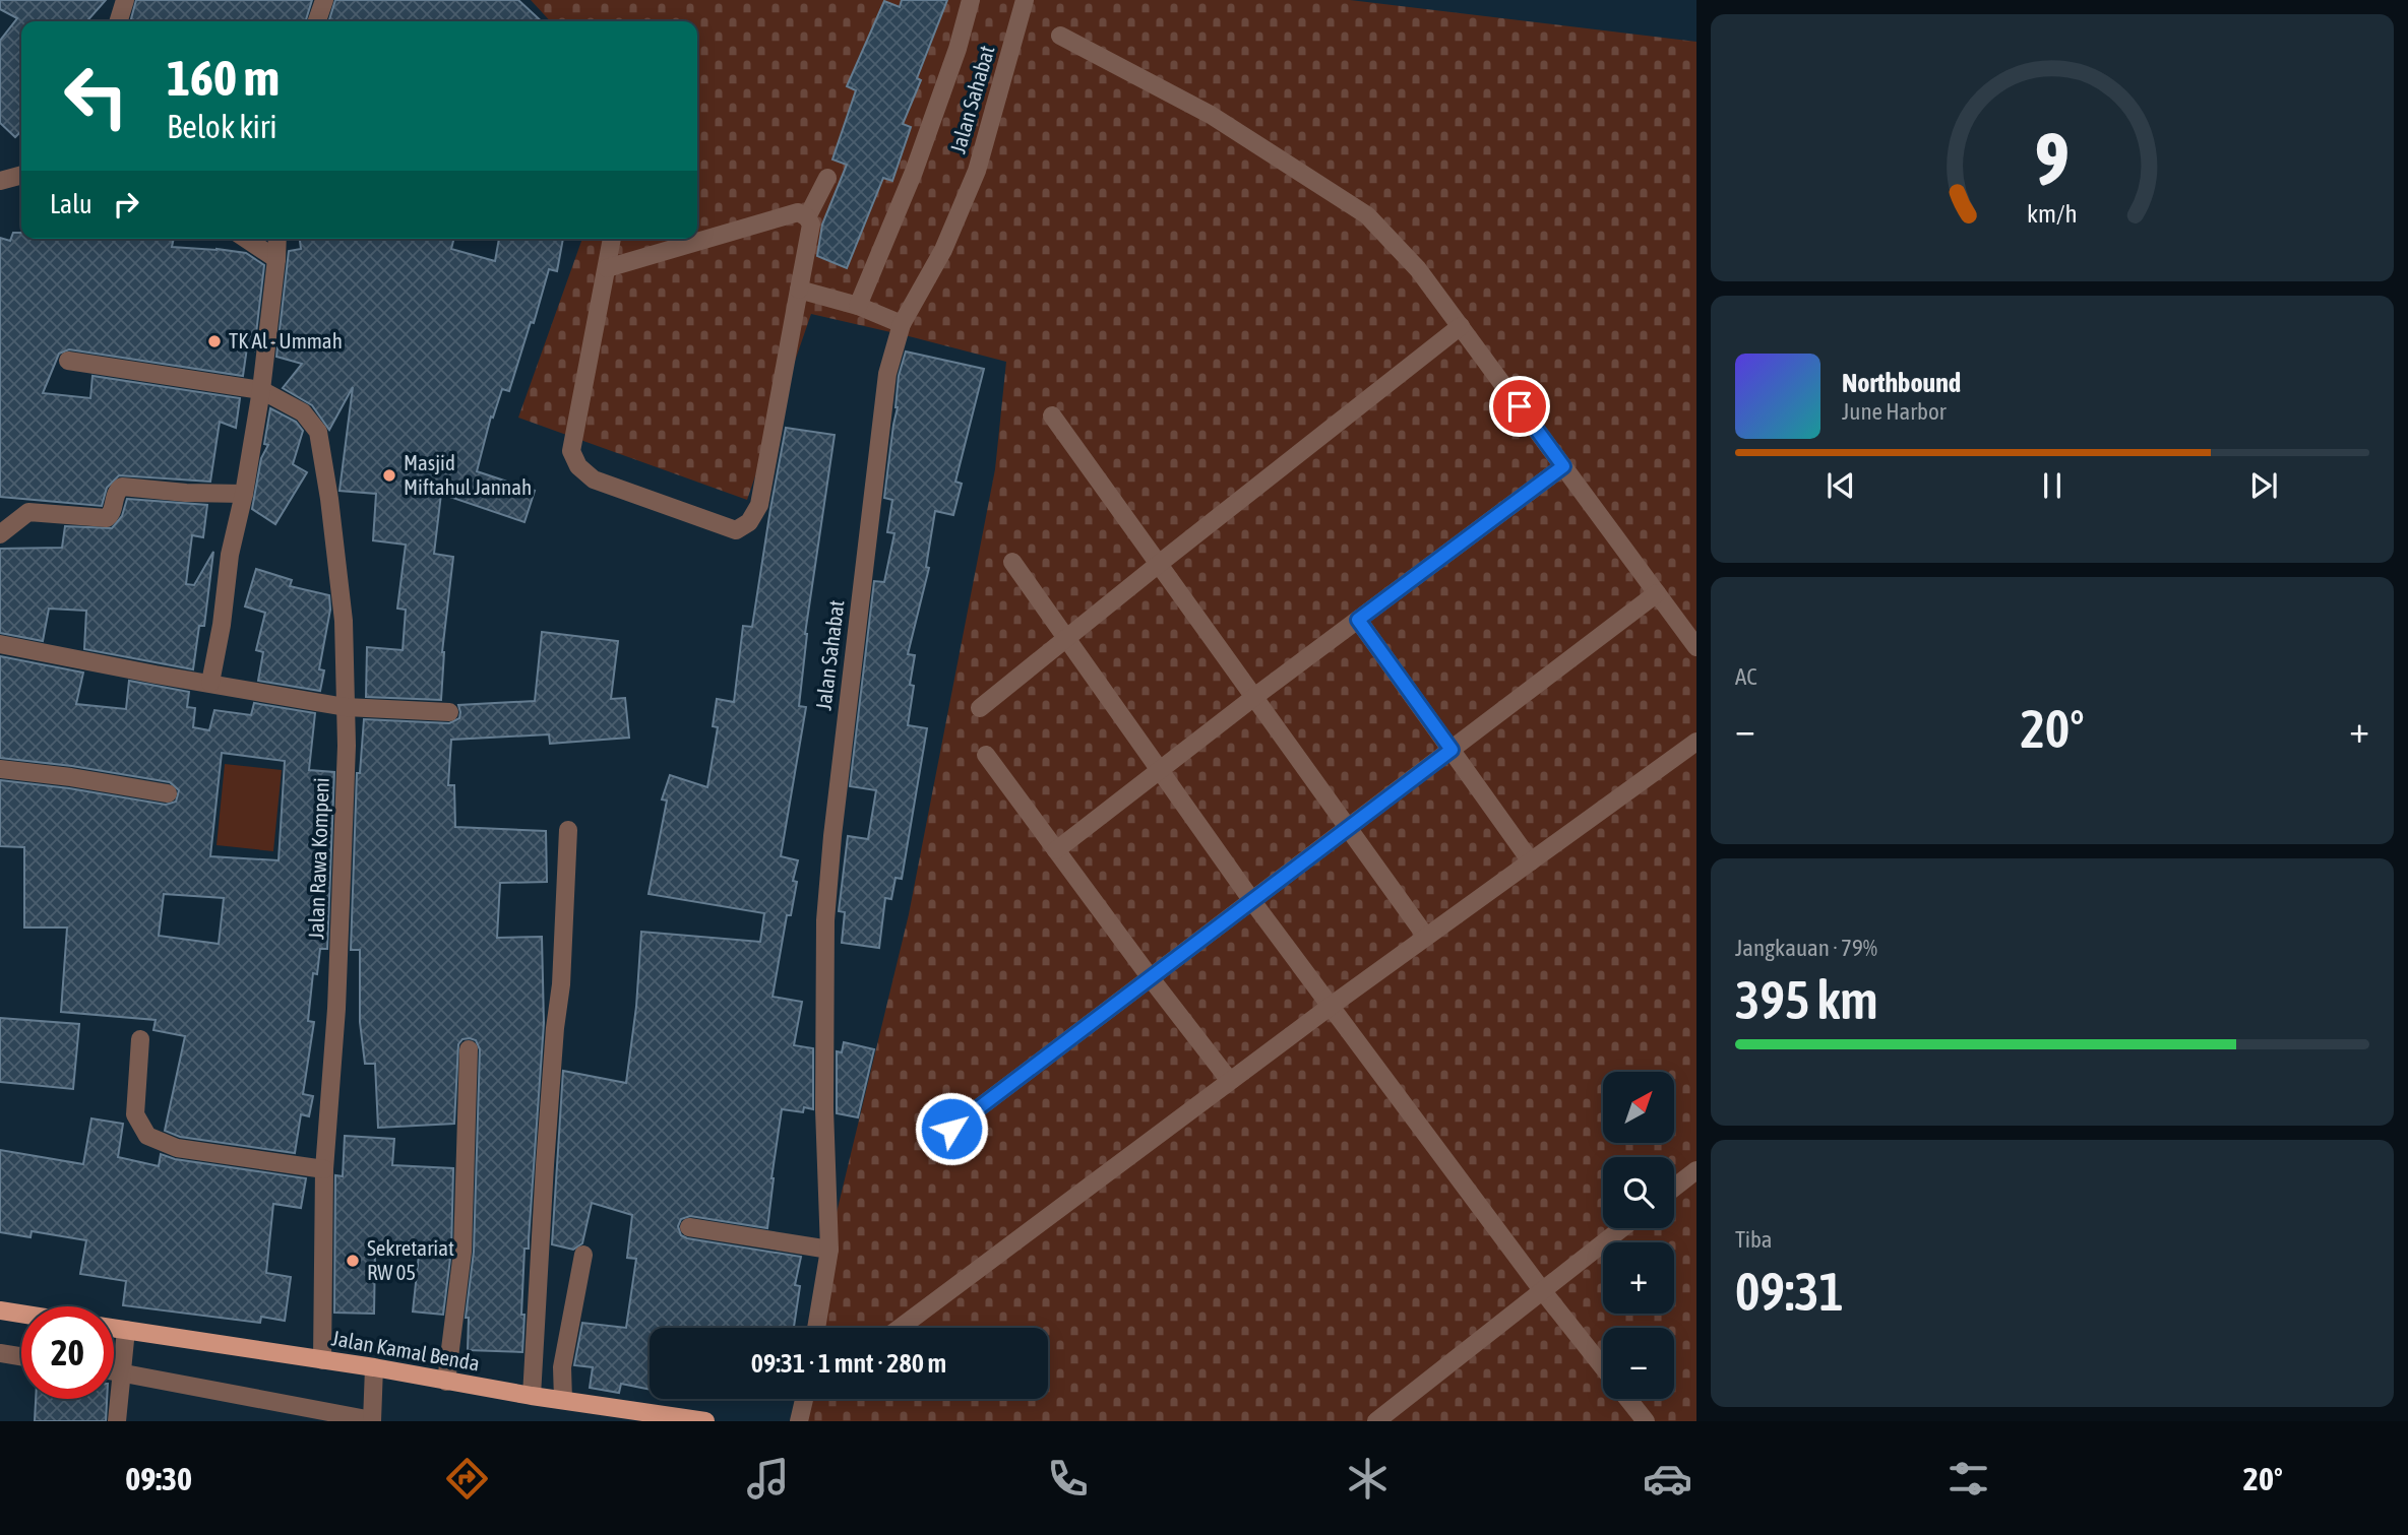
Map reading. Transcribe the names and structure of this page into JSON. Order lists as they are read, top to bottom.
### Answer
{
  "streets": {
    "main road": ["Jalan Kamal Benda"],
    "street": ["Jalan Sahabat", "Jalan Rawa Kompeni"]
  },
  "crossings": [
    ["Jalan Rawa Kompeni", "Jalan Kamal Benda"]
  ],
  "places": ["TK Al - Ummah", "Masjid Miftahul Jannah", "Sekretariat RW 05"],
  "north": "top right",
  "page": {
    "turn": ["160 m", "Belok kiri"],
    "then": "Lalu",
    "song": ["Northbound", "June Harbor"],
    "tile": [
      "AC",
      ["Jangkauan · 79%", "395 km"],
      ["Tiba", "09:31"]
    ],
    "heat": ["−", "20°", "+"],
    "map_buttons": ["+", "−"],
    "limit": "20",
    "trip": "09:31 · 1 mnt · 280 m",
    "tabs": ["09:30", "20°"],
    "gauge": ["9", "km/h"]
  }
}
